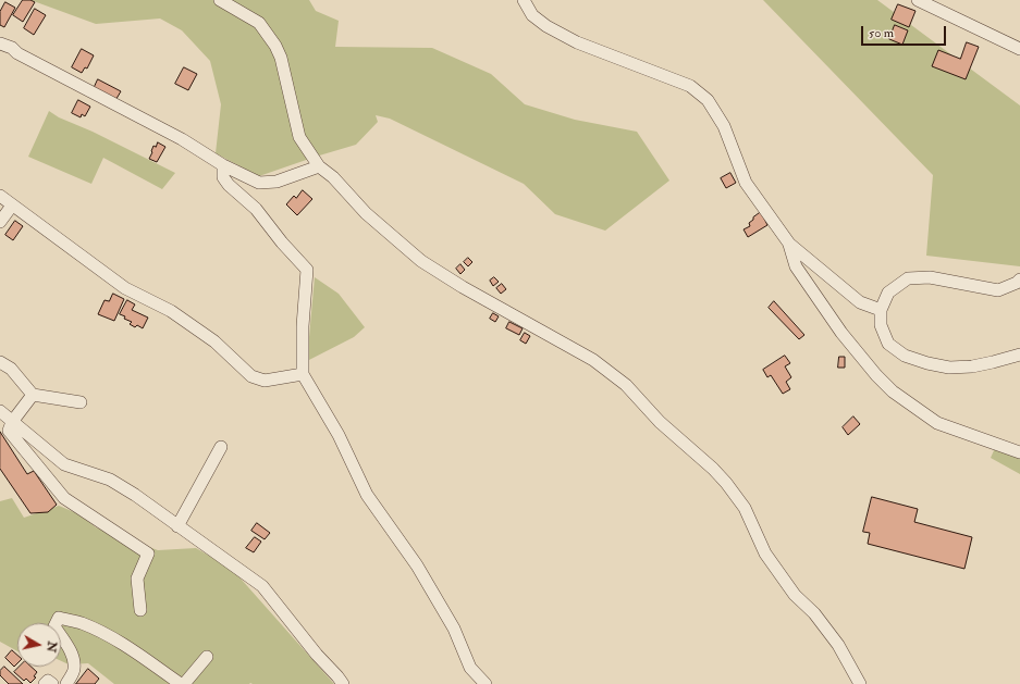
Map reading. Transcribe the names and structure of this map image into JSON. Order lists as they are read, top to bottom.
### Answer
{
  "scale_bar": "50 m",
  "north": "right"
}
